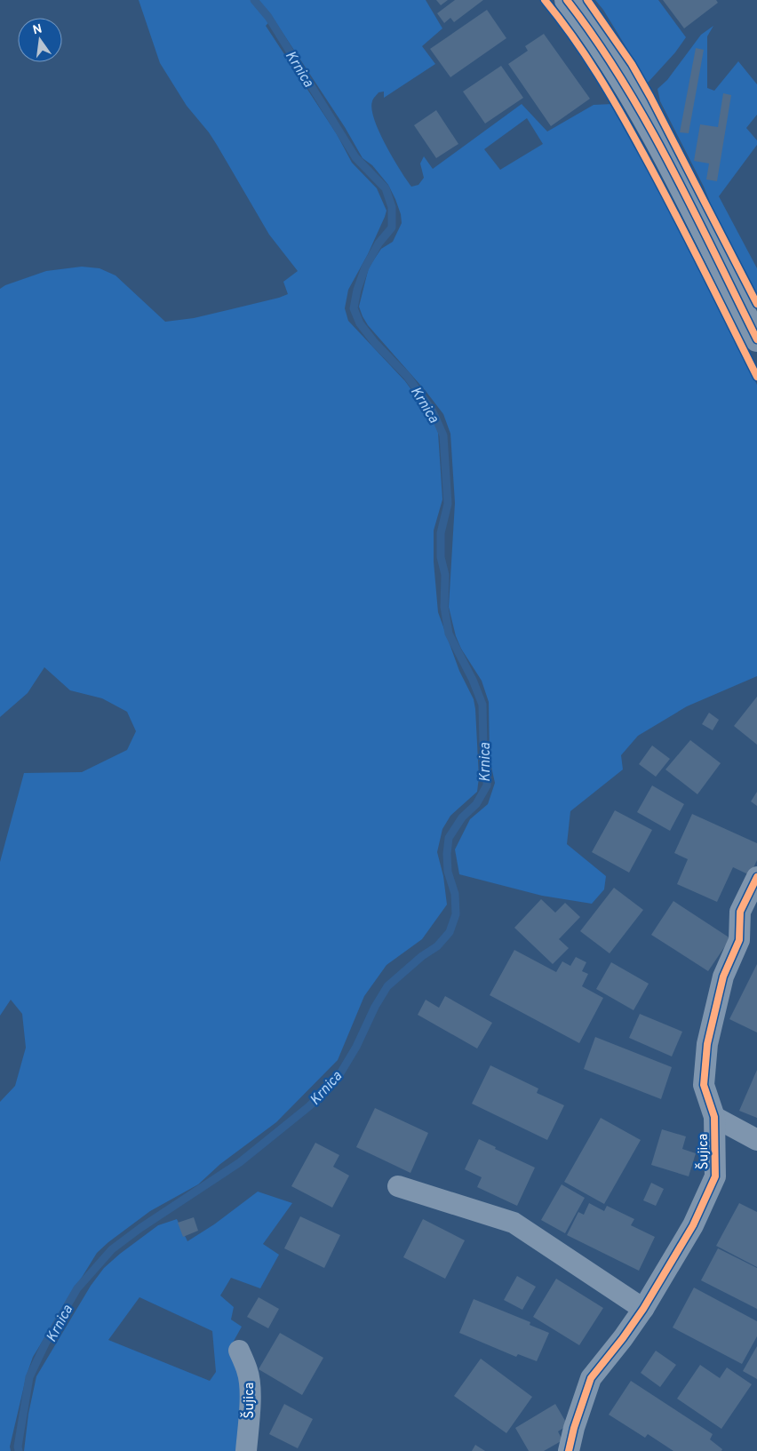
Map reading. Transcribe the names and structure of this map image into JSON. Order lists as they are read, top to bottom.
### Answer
{
  "streets": {
    "street": ["Šujica"]
  },
  "water": ["Krnica"],
  "north": "top"
}
